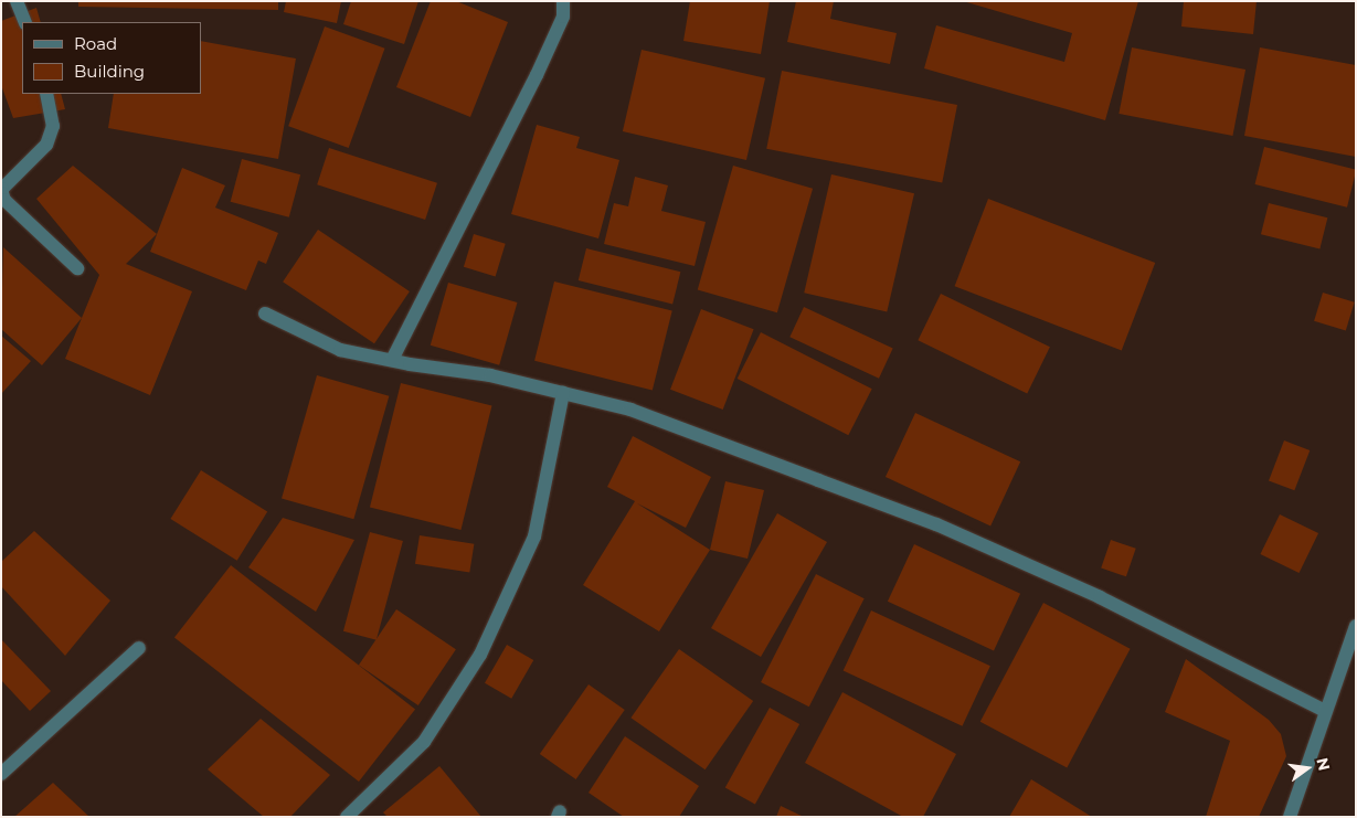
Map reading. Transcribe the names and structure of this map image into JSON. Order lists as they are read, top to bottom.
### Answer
{
  "legend": ["Road", "Building"],
  "north": "right"
}
